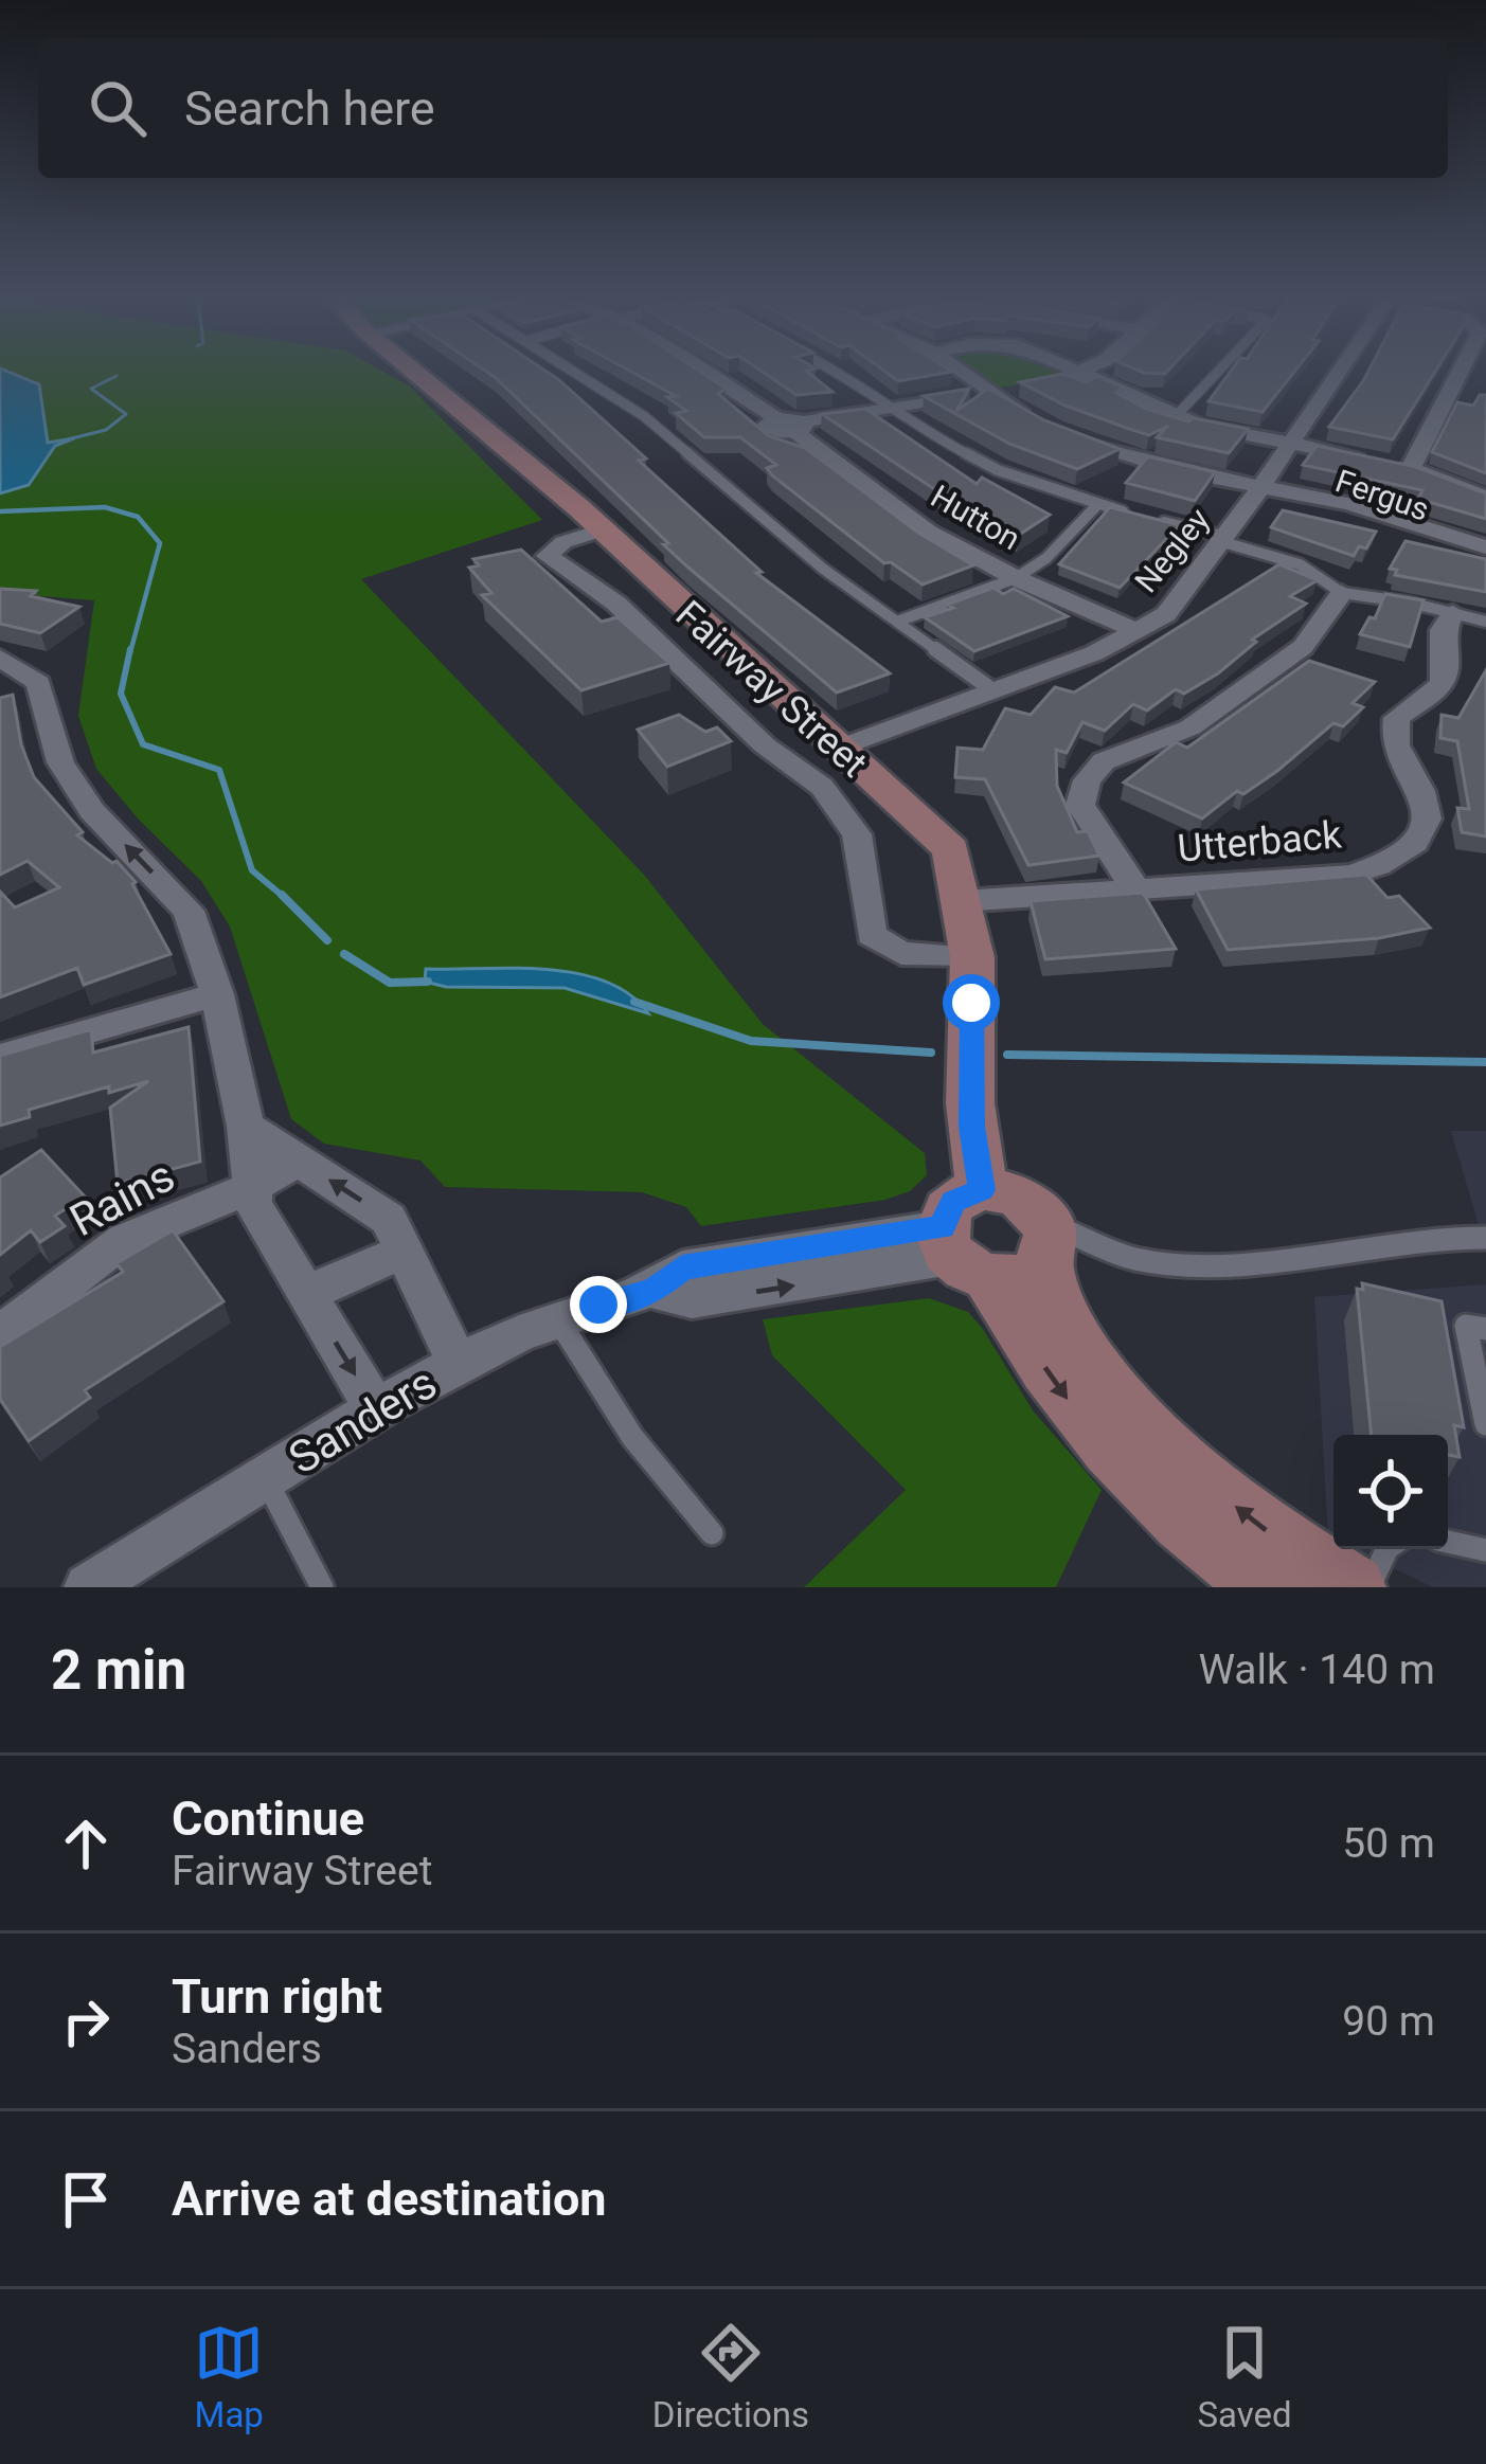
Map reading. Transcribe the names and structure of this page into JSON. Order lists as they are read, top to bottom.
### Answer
{
  "streets": {
    "street": [
      "Fergus",
      "Hutton",
      "Negley",
      "Fairway Street",
      "Utterback",
      "Rains",
      "Sanders"
    ]
  },
  "crossings": [
    ["Fergus", "Negley"],
    ["Hutton", "Negley"],
    ["Negley", "Fairway Street"],
    ["Fairway Street", "Utterback"]
  ],
  "page": {
    "search": "Search here",
    "heading": ["2 min", "Walk · 140 m"],
    "list": [
      ["Continue", "Fairway Street", "50 m"],
      ["Turn right", "Sanders", "90 m"],
      "Arrive at destination"
    ],
    "nav": ["Map", "Directions", "Saved"]
  }
}
